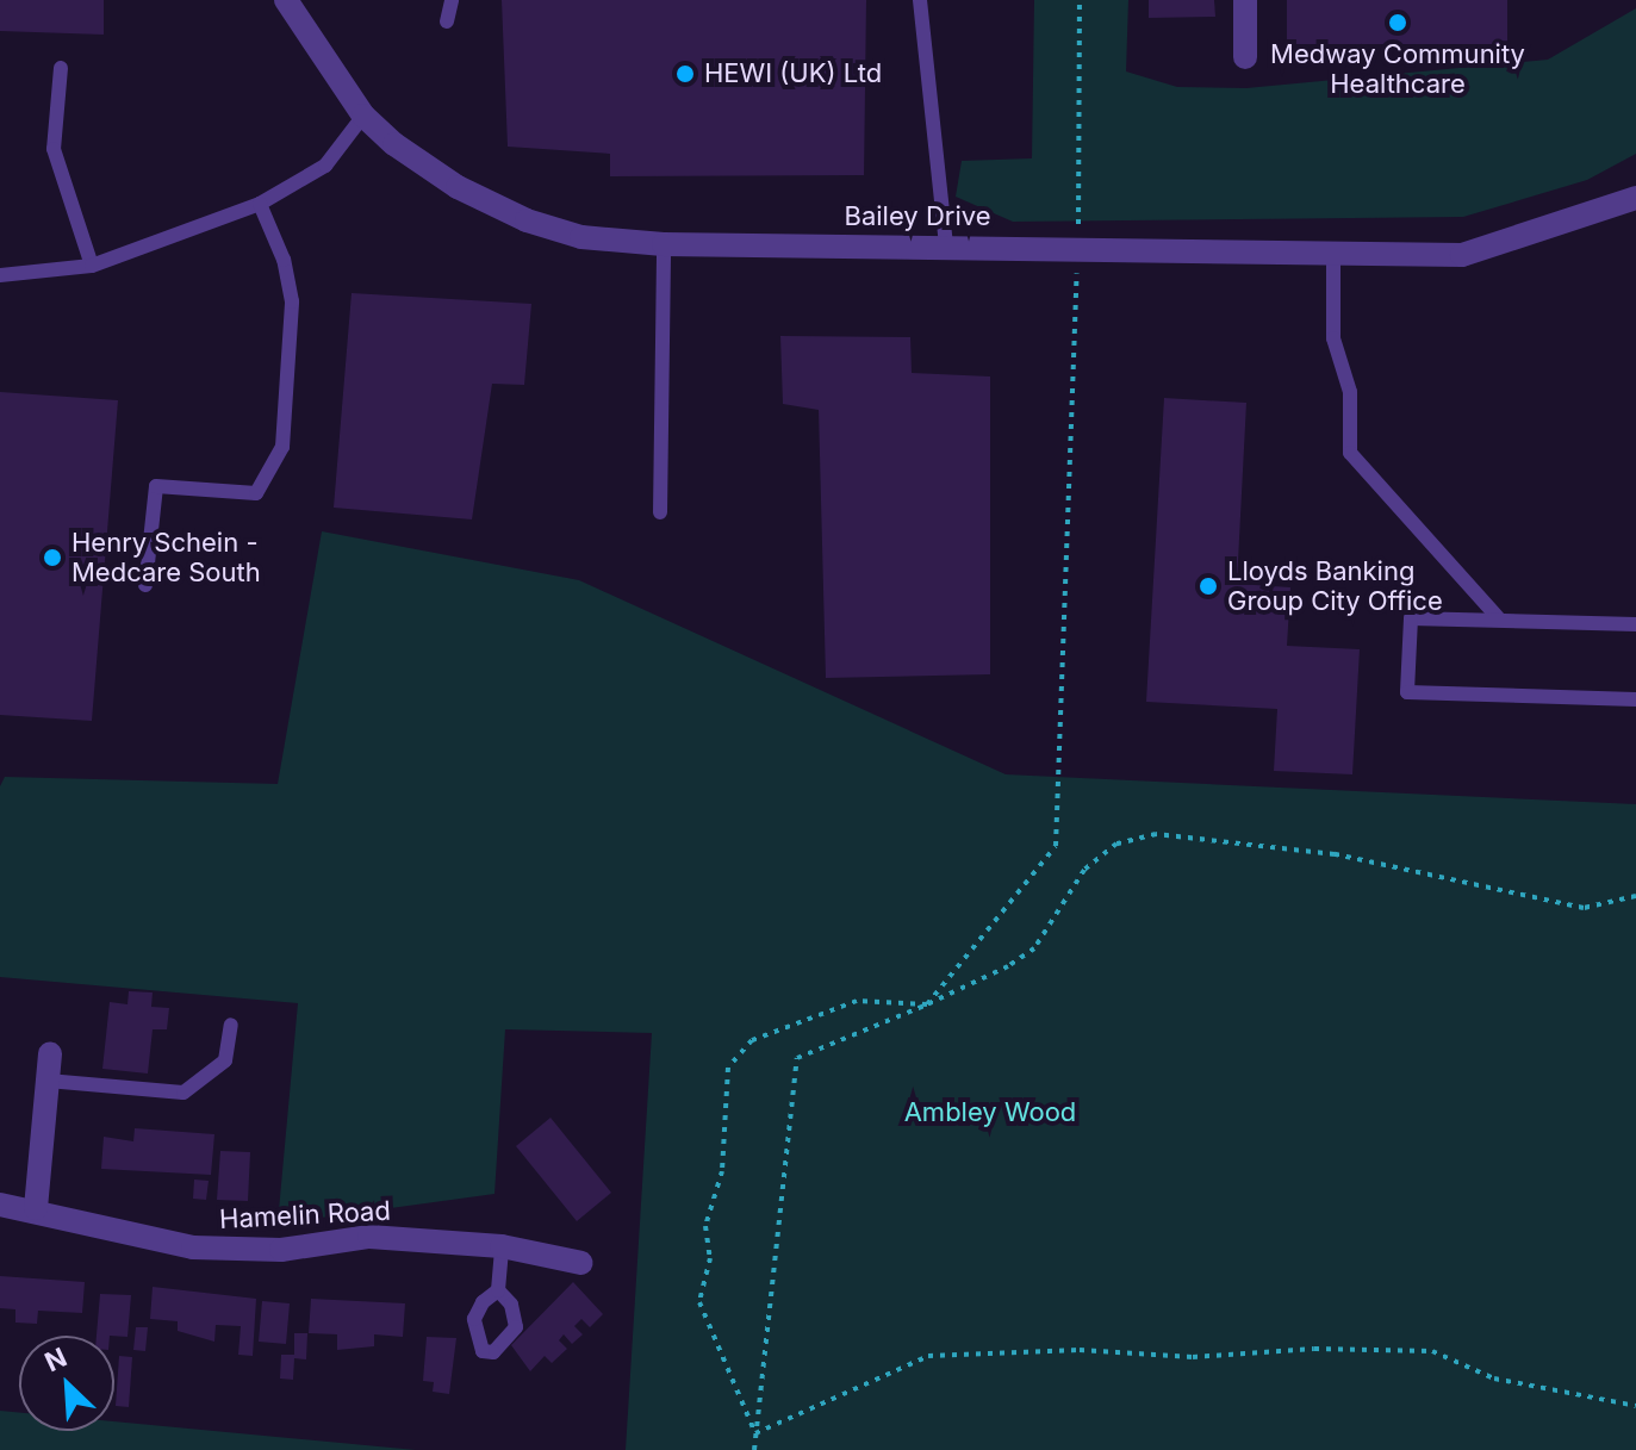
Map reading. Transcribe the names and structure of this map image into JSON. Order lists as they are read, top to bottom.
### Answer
{
  "streets": {
    "street": ["Bailey Drive", "Hamelin Road"]
  },
  "parks": ["Ambley Wood"],
  "places": [
    "Medway Community Healthcare",
    "HEWI (UK) Ltd",
    "Henry Schein - Medcare South",
    "Lloyds Banking Group City Office"
  ],
  "north": "top left"
}
